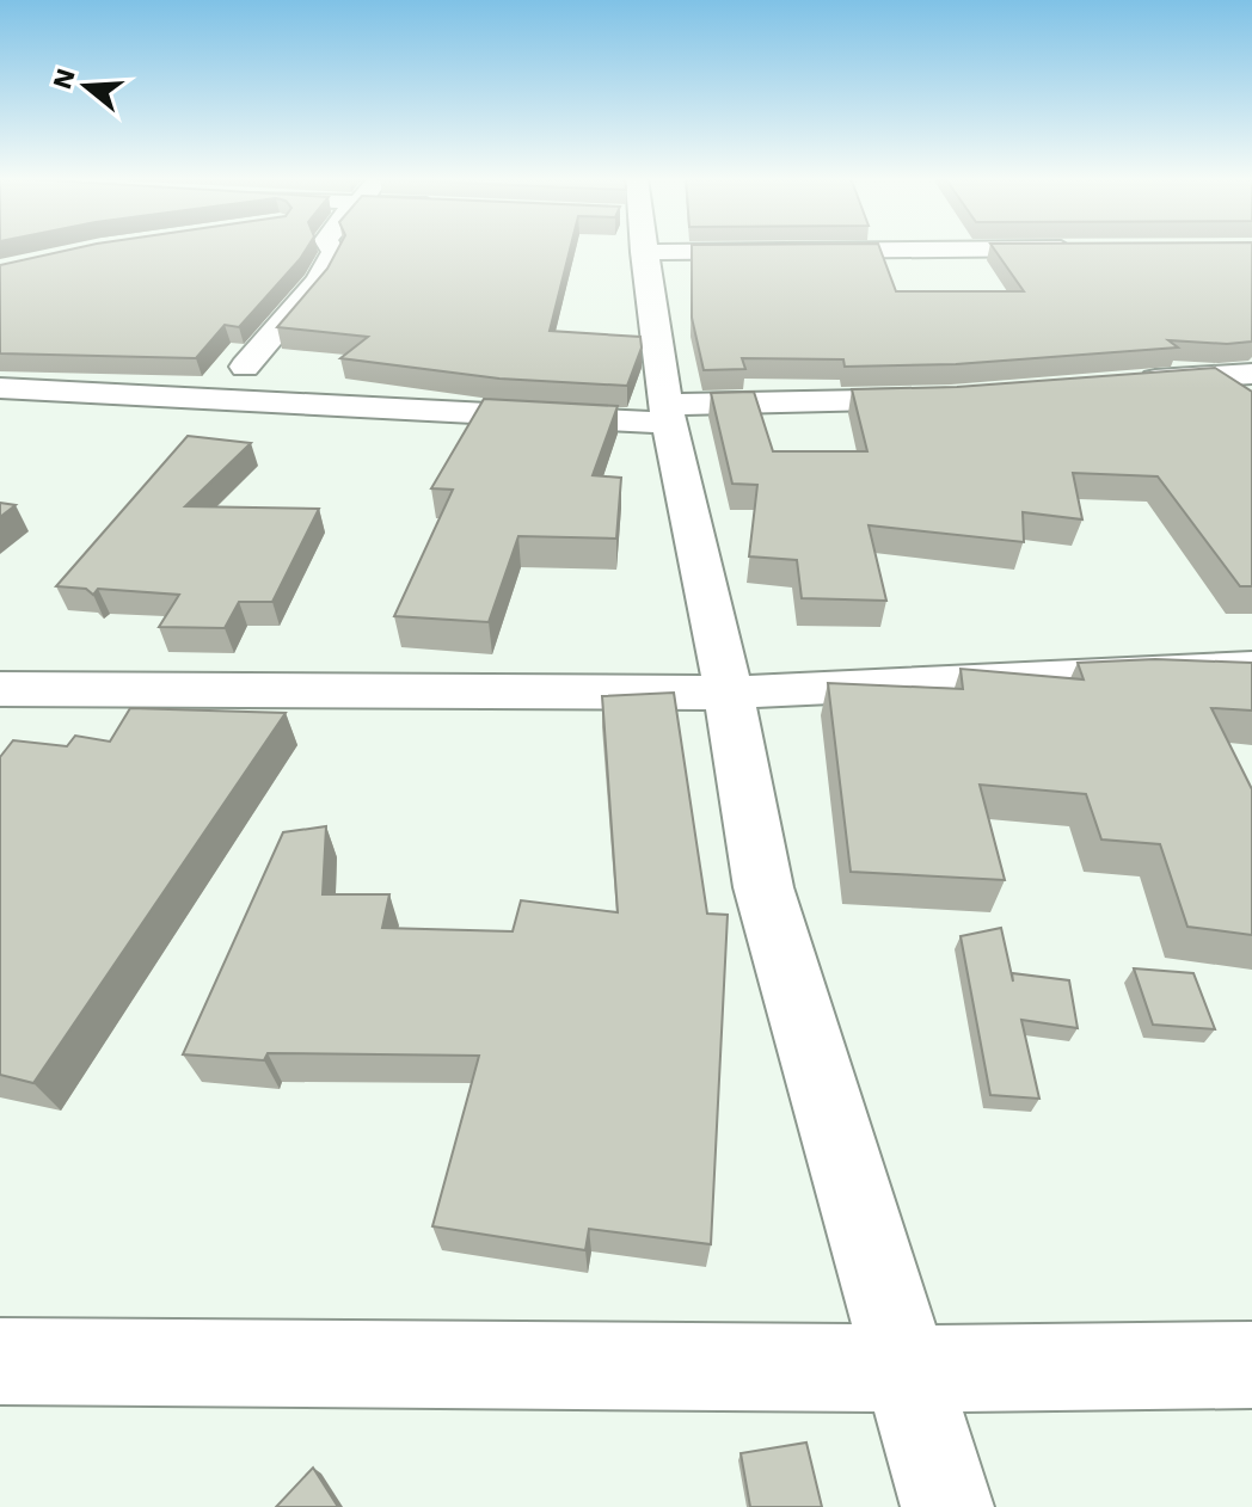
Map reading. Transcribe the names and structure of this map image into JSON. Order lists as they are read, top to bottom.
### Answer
{
  "north": "left"
}
